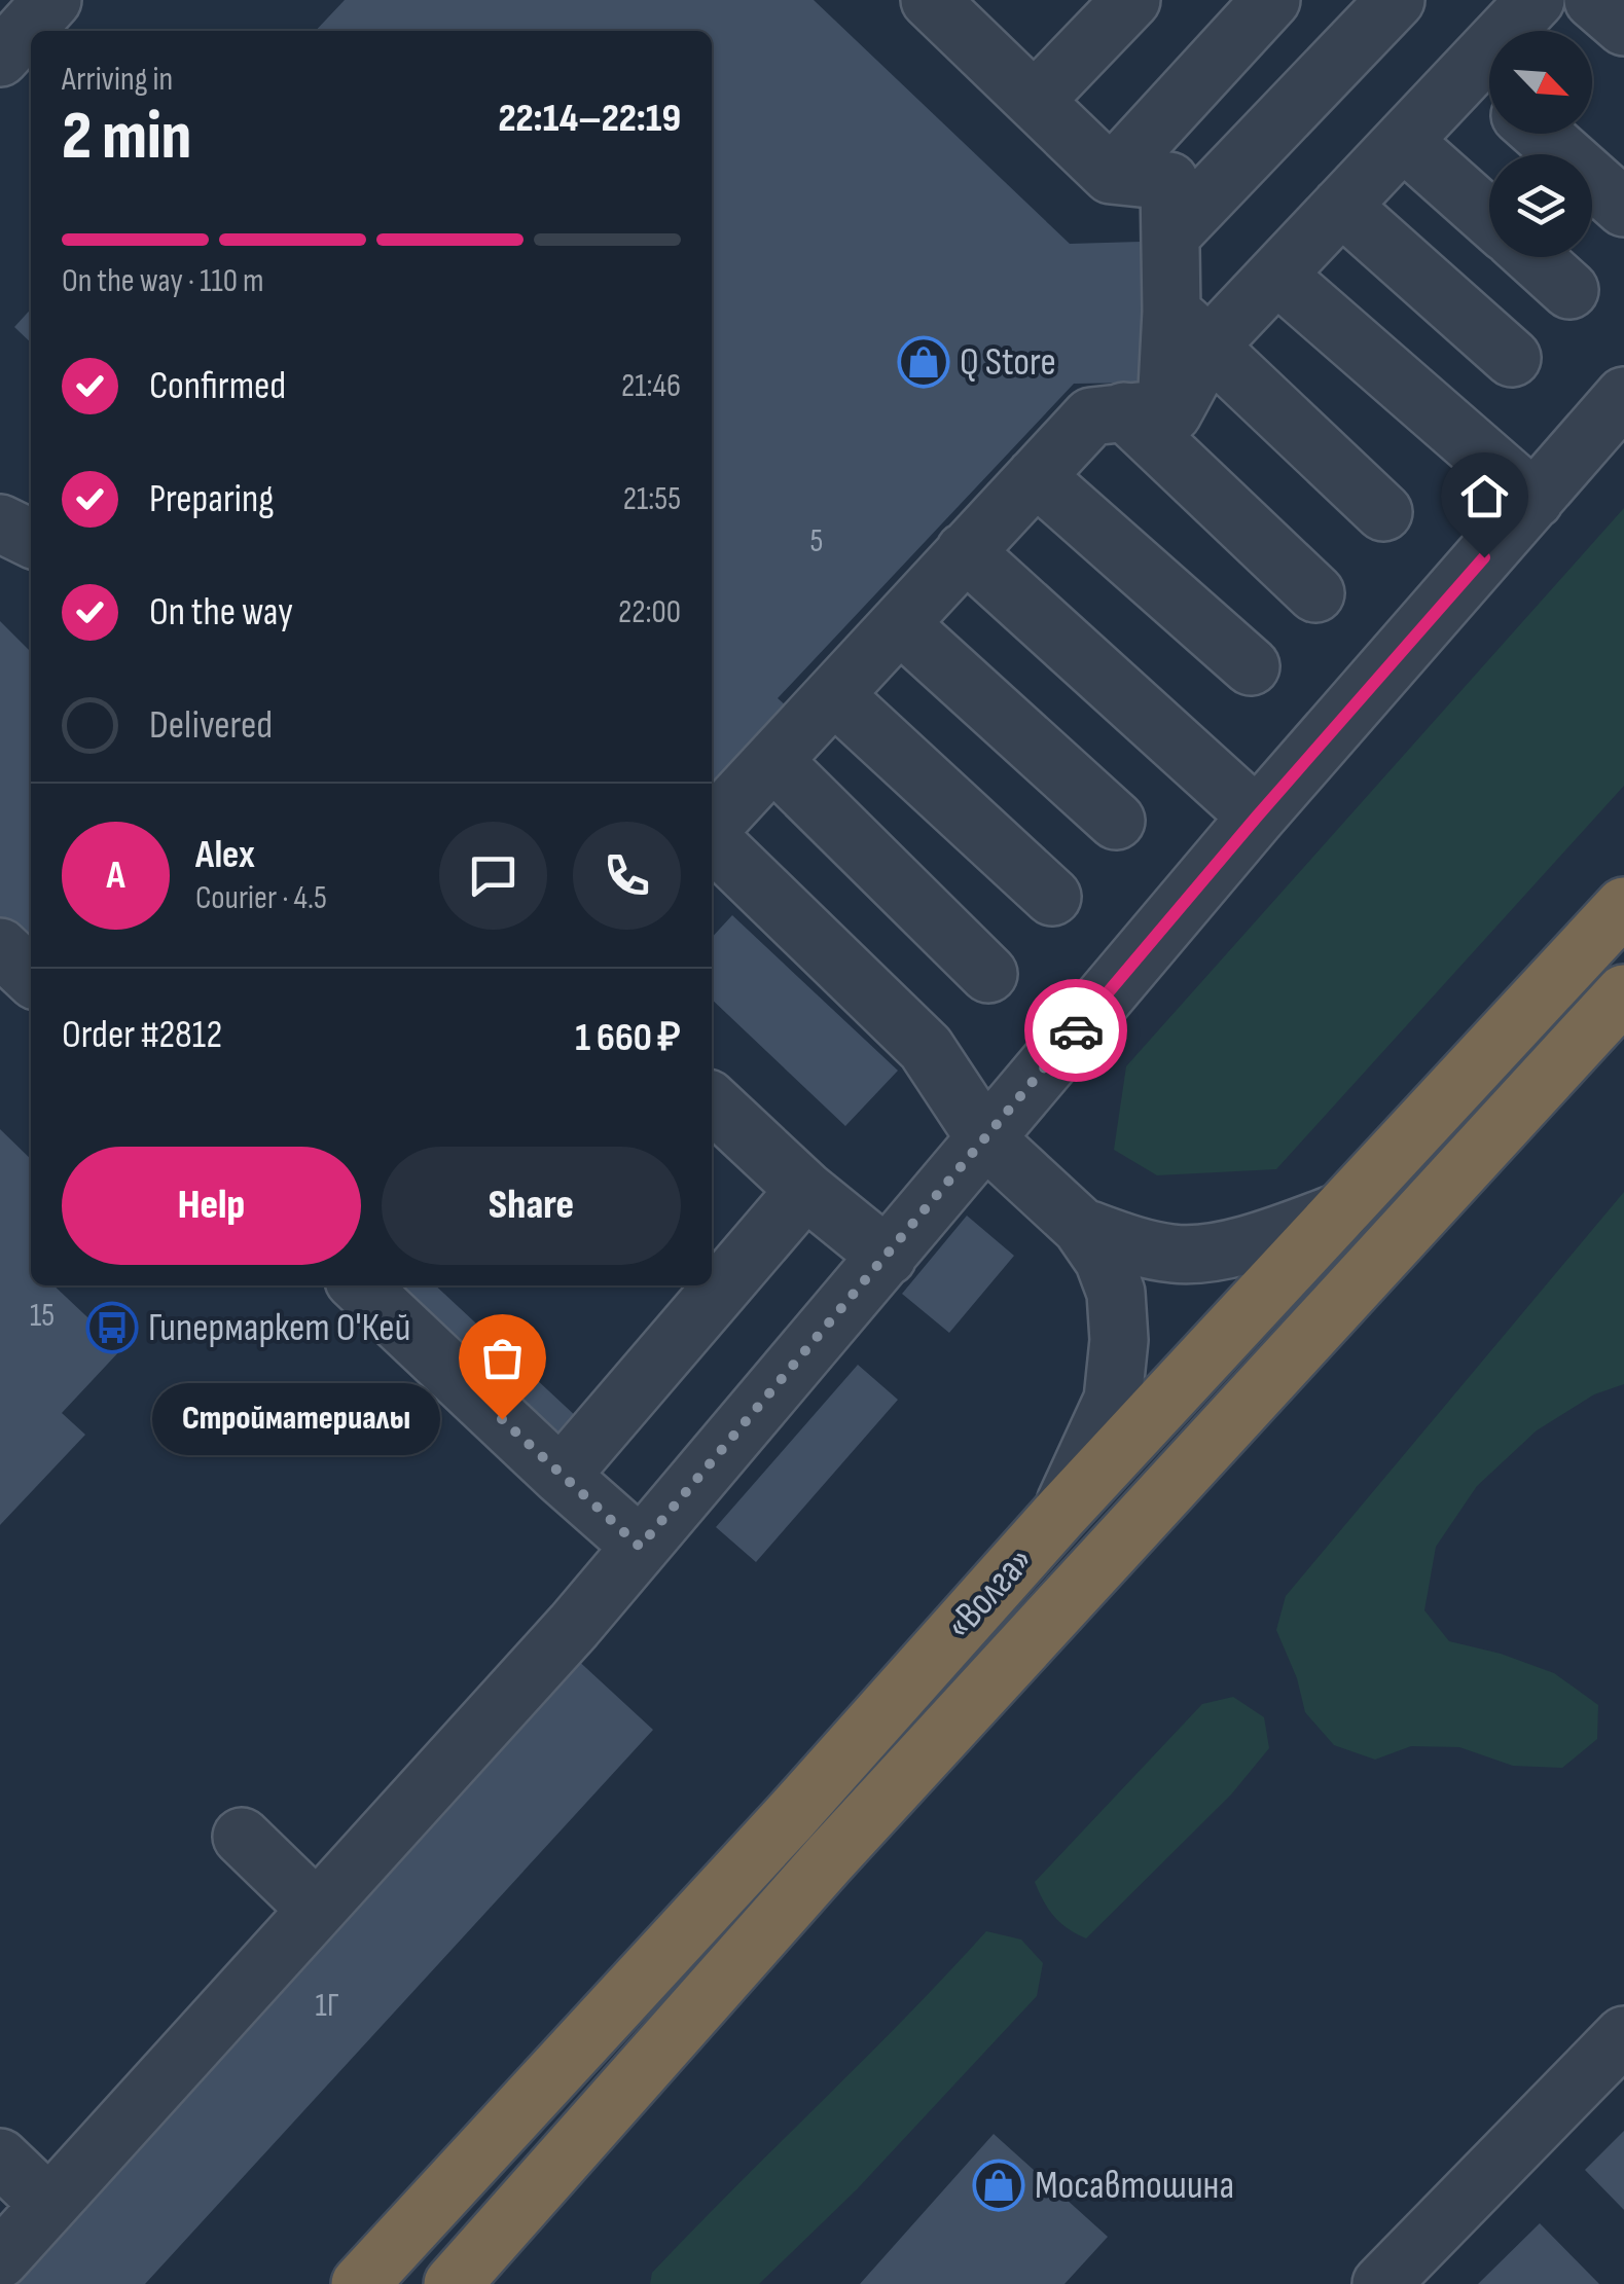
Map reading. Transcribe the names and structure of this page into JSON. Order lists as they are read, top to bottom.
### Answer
{
  "streets": {
    "highway": ["«Волга»"]
  },
  "places": {
    "shop": ["Q Store", "Мосавтошина"],
    "bus stop": ["Гипермаркет О'Кей"],
    "other": ["Стройматериалы"]
  },
  "house_numbers": ["5", "15", "1Г"],
  "north": "bottom right",
  "page": {
    "heading": ["2 min", "Arriving in", "22:14–22:19"],
    "panel": [
      "Alex",
      "Courier · 4.5",
      "Order #2812",
      "1 660 ₽"
    ],
    "bar": "On the way · 110 m",
    "list": [
      ["Confirmed", "21:46"],
      ["Preparing", "21:55"],
      ["On the way", "22:00"],
      "Delivered"
    ],
    "round": "A",
    "buttons": ["Help", "Share"],
    "bubble": "Стройматериалы"
  }
}
